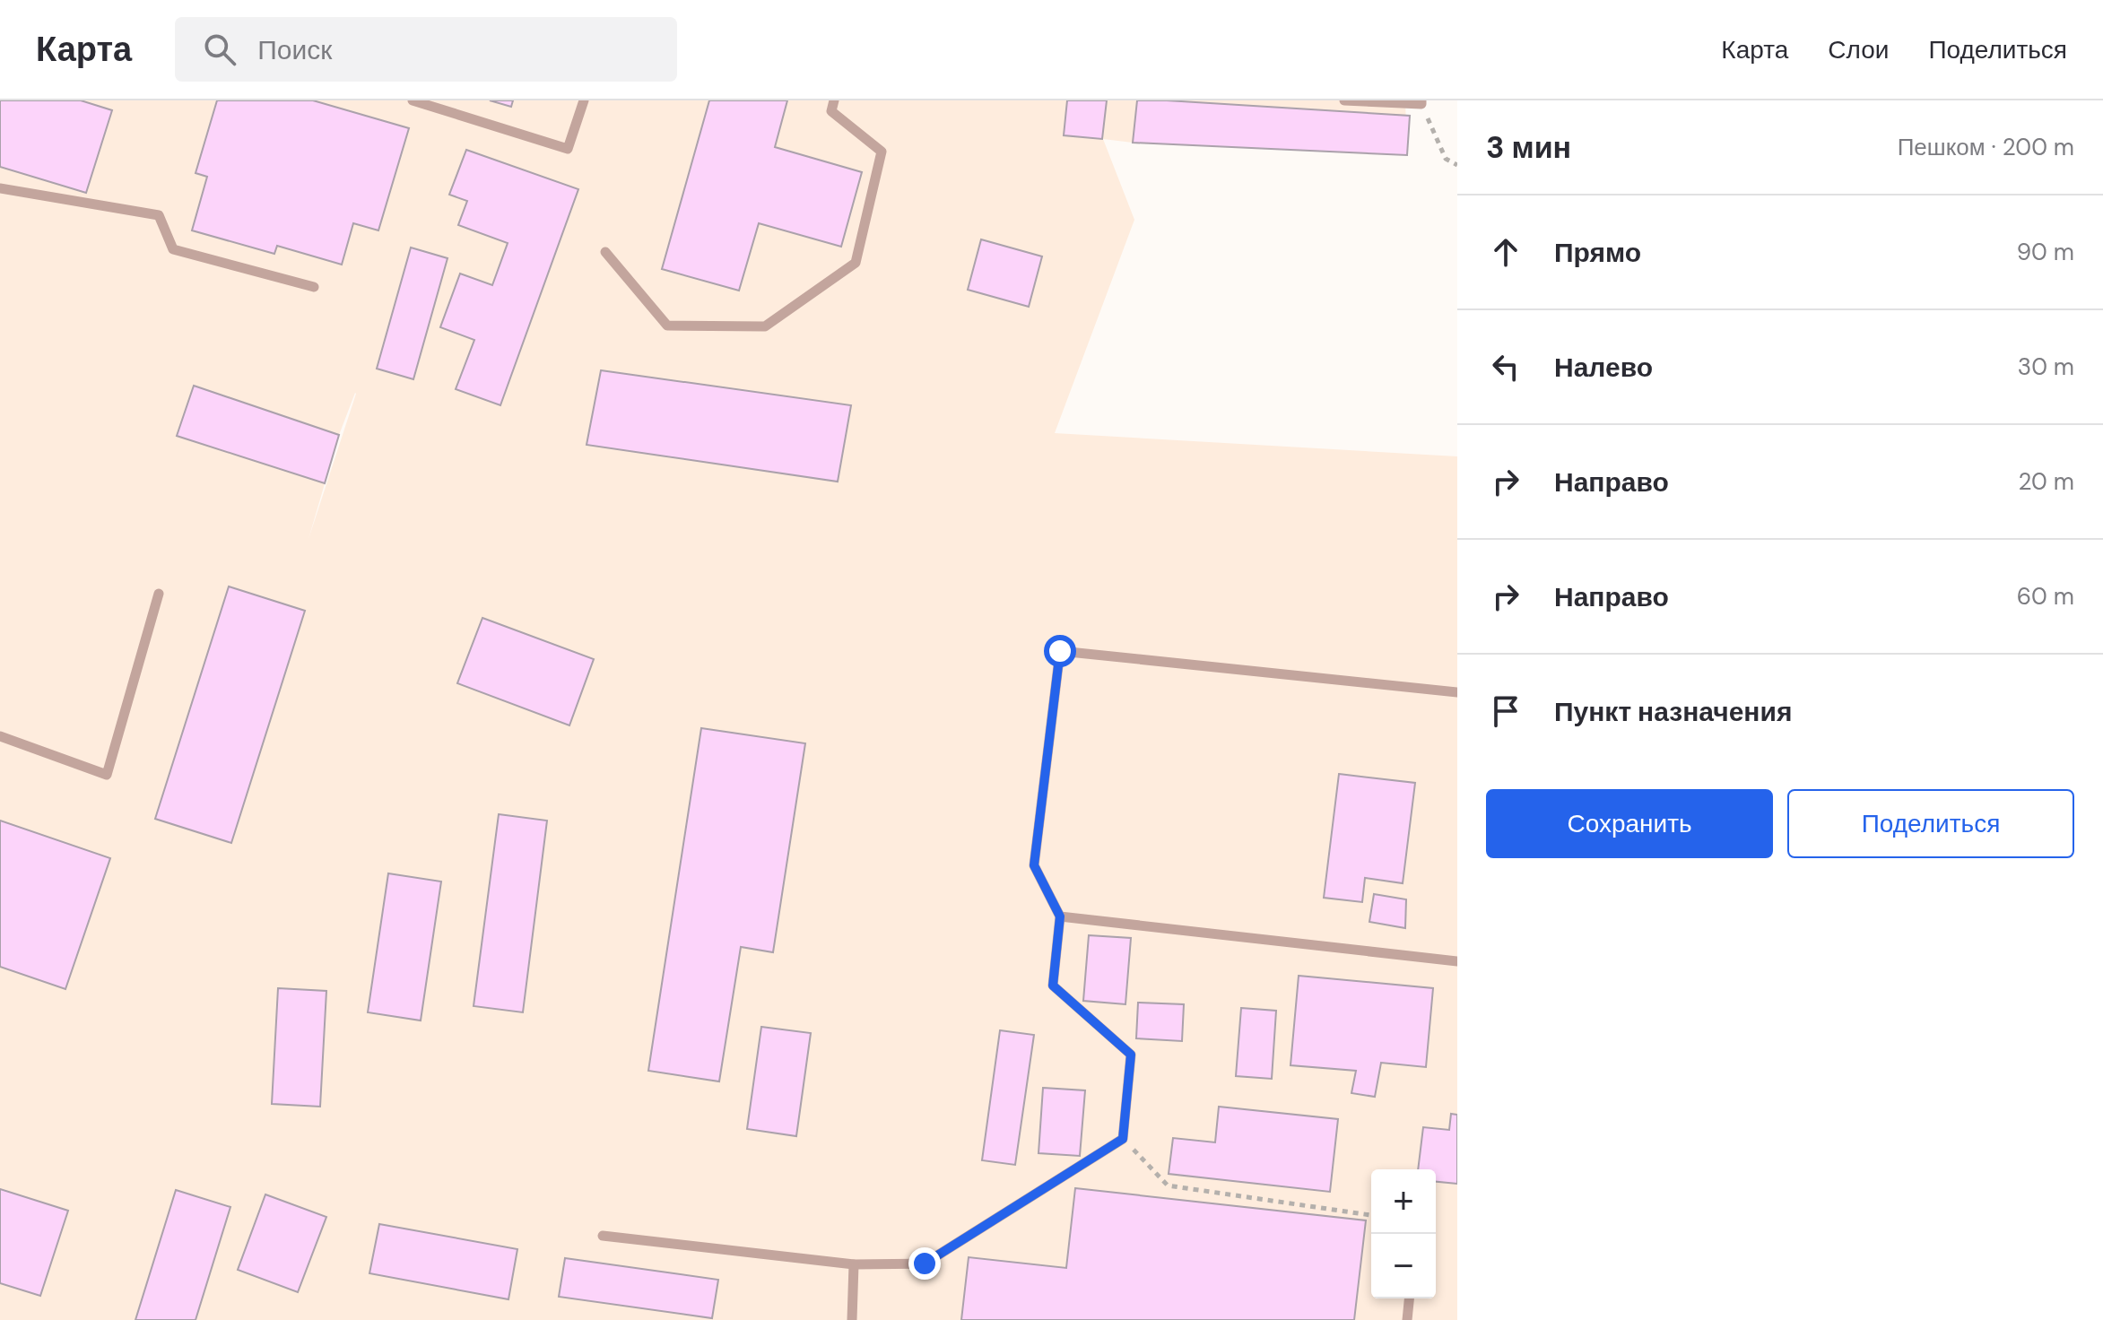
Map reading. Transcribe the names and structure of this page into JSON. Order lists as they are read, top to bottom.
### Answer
{
  "page": {
    "header": "Карта",
    "search": "Поиск",
    "nav": ["Карта", "Слои", "Поделиться"],
    "heading": ["3 мин", "Пешком · 200 m"],
    "list": [
      ["Прямо", "90 m"],
      ["Налево", "30 m"],
      ["Направо", "20 m"],
      ["Направо", "60 m"],
      "Пункт назначения"
    ],
    "buttons": ["Сохранить", "Поделиться"],
    "map_buttons": ["+", "−"]
  }
}
